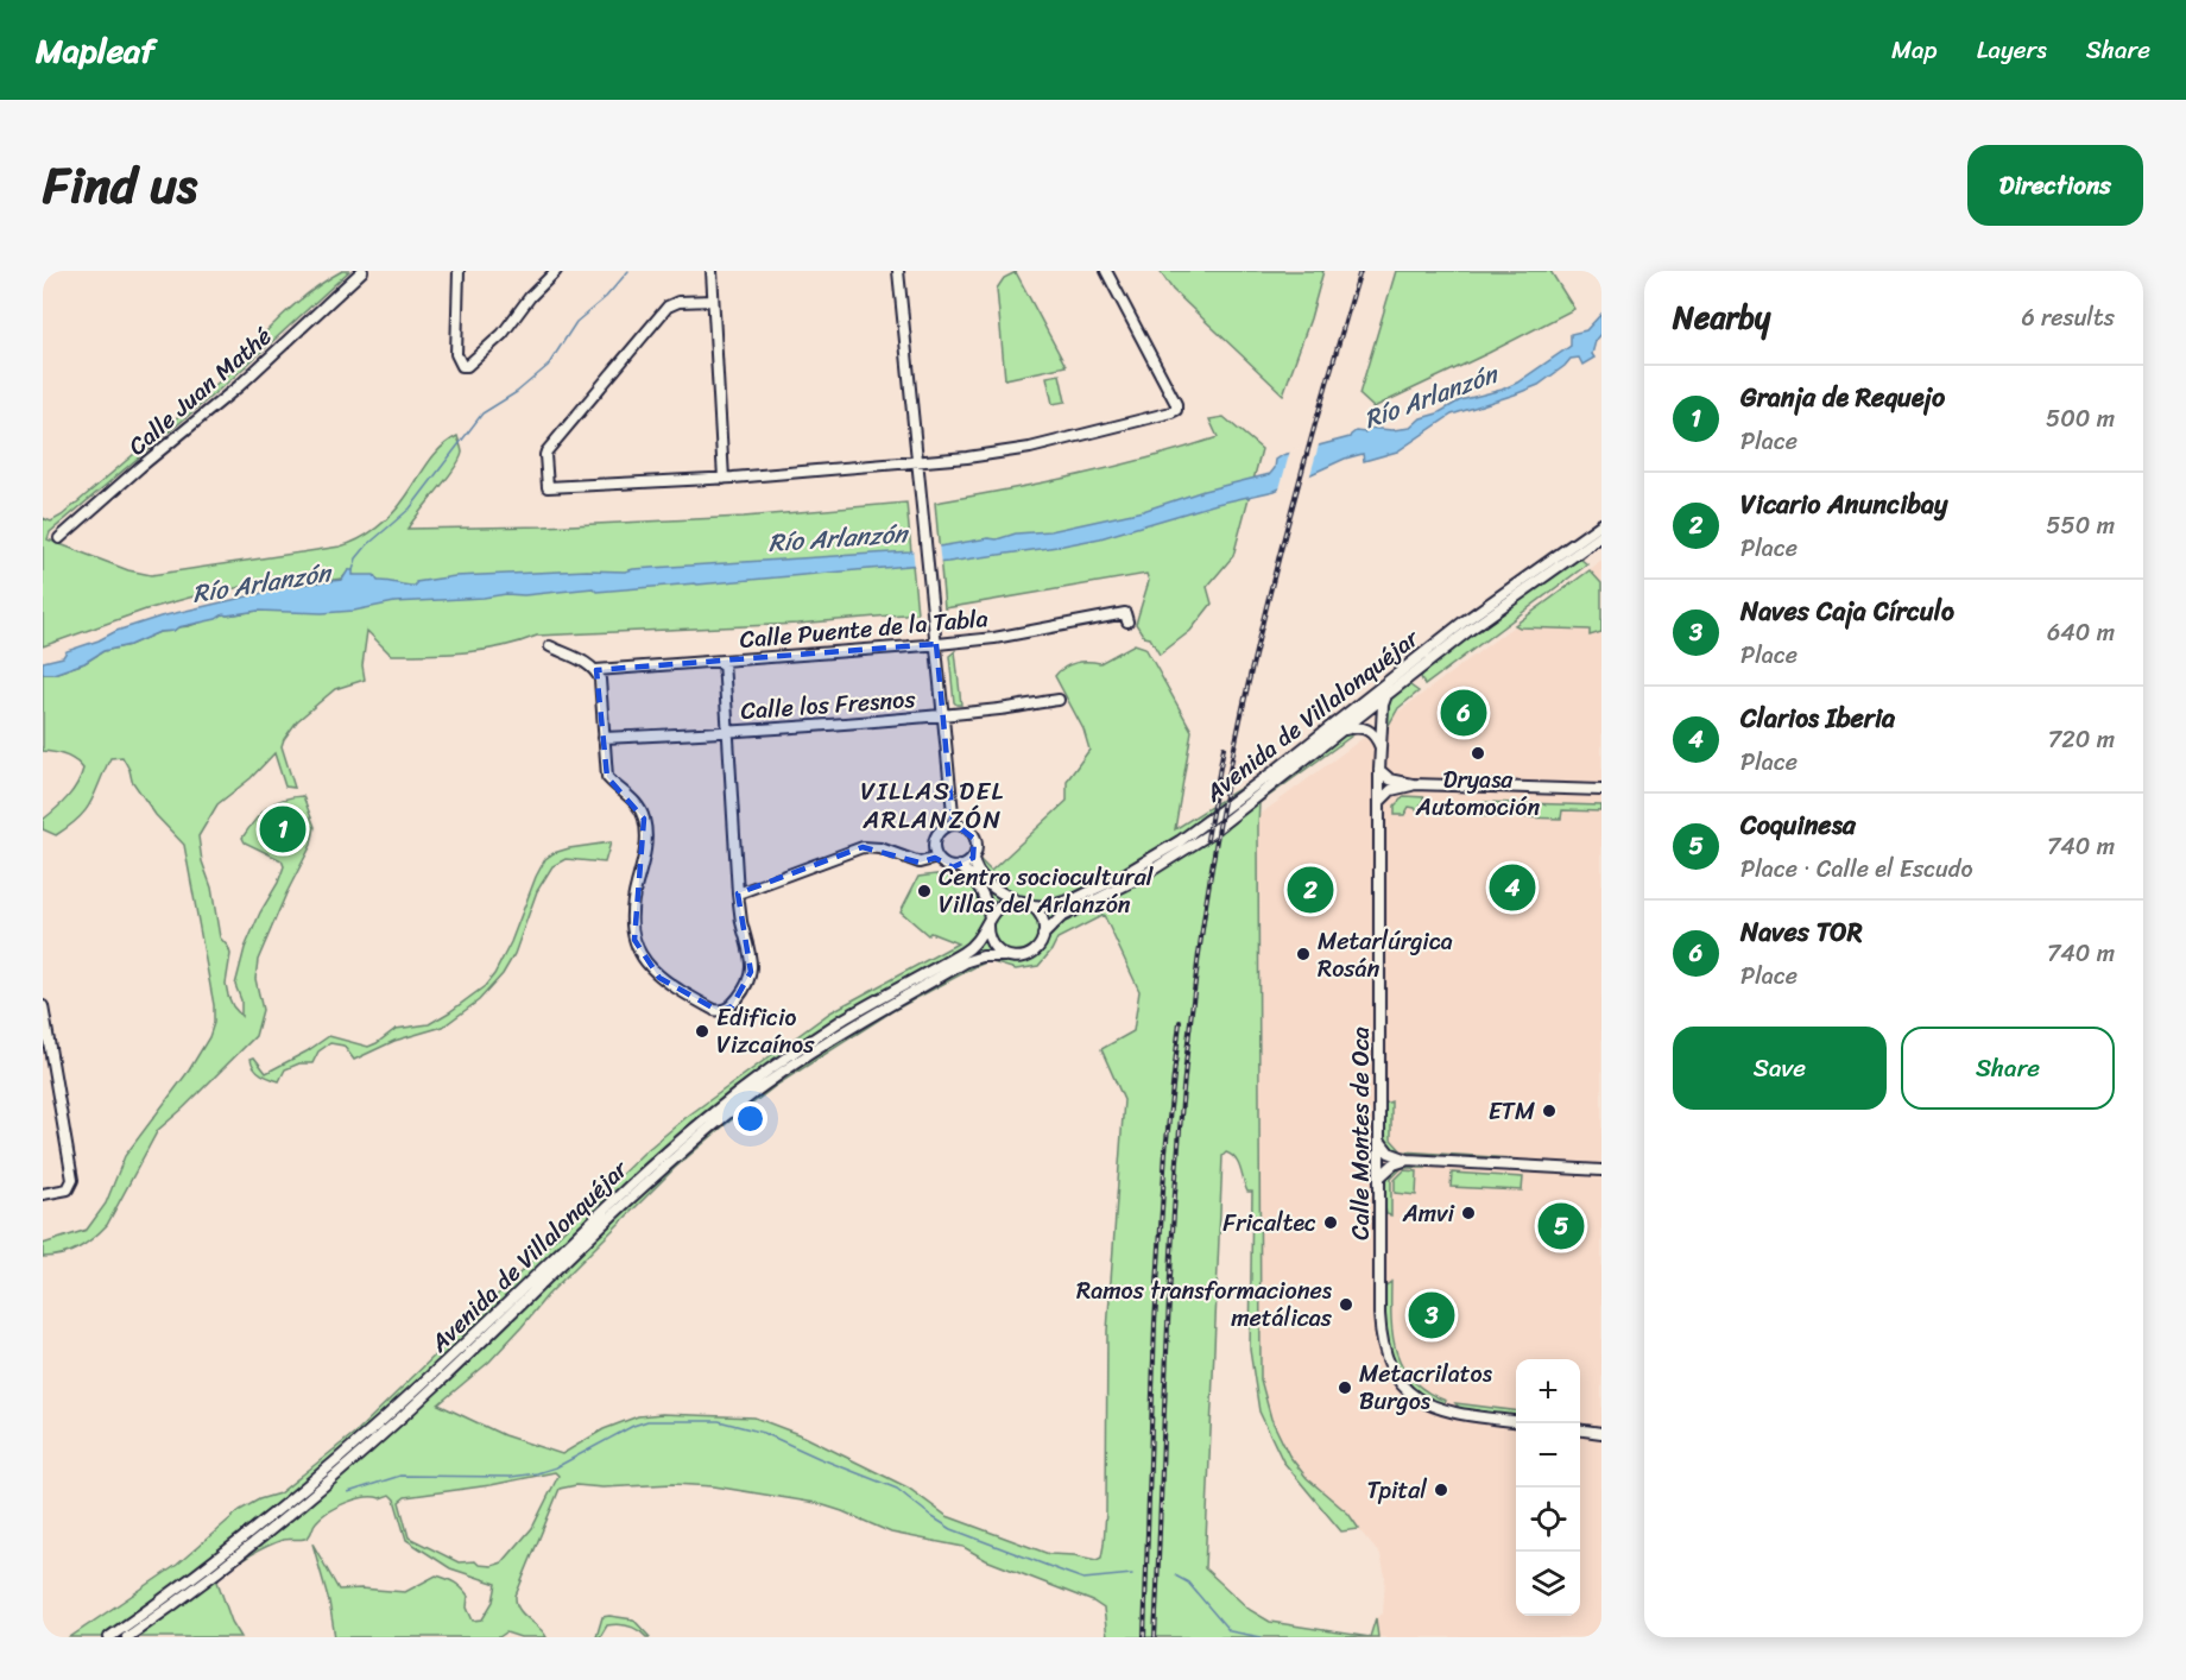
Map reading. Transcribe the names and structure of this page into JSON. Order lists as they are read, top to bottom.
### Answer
{
  "streets": {
    "street": [
      "Calle Juan Mathé",
      "Calle Puente de la Tabla",
      "Calle los Fresnos",
      "Avenida de Villalonquéjar",
      "Calle Montes de Oca"
    ]
  },
  "crossings": [
    ["Avenida de Villalonquéjar", "Calle Montes de Oca"]
  ],
  "districts": ["VILLAS DEL ARLANZÓN"],
  "water": ["Río Arlanzón"],
  "places": [
    "Dryasa Automoción",
    "Centro sociocultural Villas del Arlanzón",
    "Metarlúrgica Rosán",
    "Edificio Vizcaínos",
    "ETM",
    "Amvi",
    "Fricaltec",
    "Ramos transformaciones metálicas",
    "Metacrilatos Burgos",
    "Tpital"
  ],
  "page": {
    "header": "Mapleaf",
    "nav": ["Map", "Layers", "Share"],
    "title": "Find us",
    "buttons": [
      "Directions",
      ["Save", "Share"]
    ],
    "heading": ["Nearby", "6 results"],
    "list": [
      {
        "mark": "1",
        "name": "Granja de Requejo",
        "note": "Place",
        "value": "500 m"
      },
      {
        "mark": "2",
        "name": "Vicario Anuncibay",
        "note": "Place",
        "value": "550 m"
      },
      {
        "mark": "3",
        "name": "Naves Caja Círculo",
        "note": "Place",
        "value": "640 m"
      },
      {
        "mark": "4",
        "name": "Clarios Iberia",
        "note": "Place",
        "value": "720 m"
      },
      {
        "mark": "5",
        "name": "Coquinesa",
        "note": "Place · Calle el Escudo",
        "value": "740 m"
      },
      {
        "mark": "6",
        "name": "Naves TOR",
        "note": "Place",
        "value": "740 m"
      }
    ],
    "pins": [
      "6",
      "1",
      "4",
      "2",
      "5",
      "3"
    ],
    "map_buttons": ["+", "−"]
  }
}
